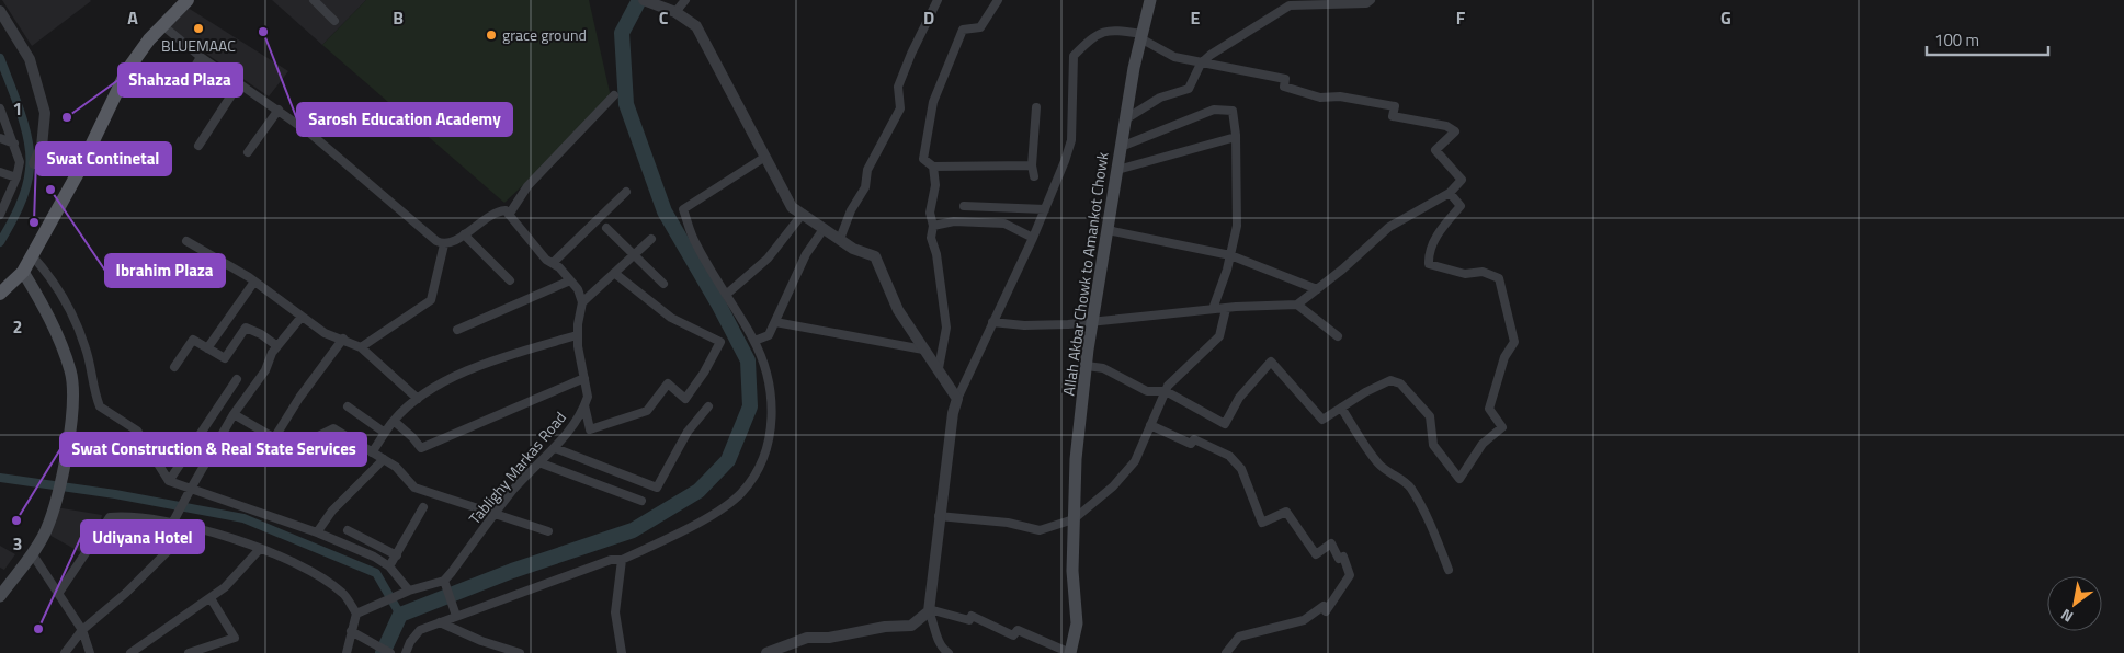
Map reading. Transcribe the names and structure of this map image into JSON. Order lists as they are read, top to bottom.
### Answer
{
  "streets": {
    "main road": ["Allah Akbar Chowk to Amankot Chowk"],
    "street": ["Tablighy Markas Road"]
  },
  "places": [
    "BLUEMAAC",
    "Sarosh Education Academy",
    "grace ground",
    "Shahzad Plaza",
    "Ibrahim Plaza",
    "Swat Continetal",
    "Swat Construction & Real State Services",
    "Udiyana Hotel"
  ],
  "scale_bar": "100 m",
  "north": "bottom left",
  "grid": {
    "columns": [
      "A",
      "B",
      "C",
      "D",
      "E",
      "F",
      "G"
    ],
    "rows": ["1", "2", "3"]
  }
}
